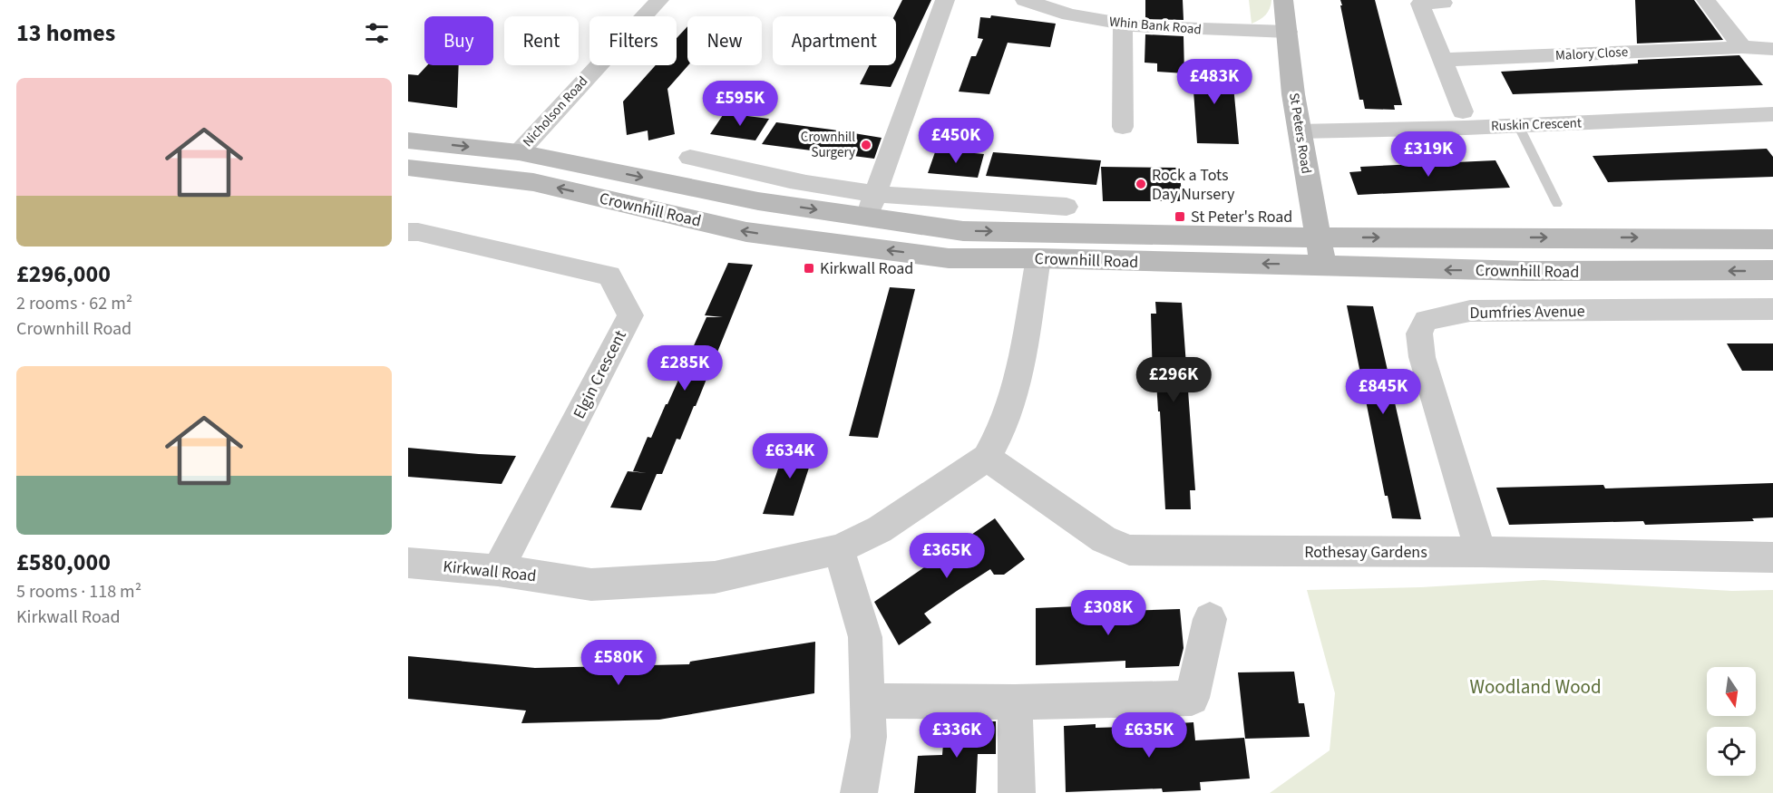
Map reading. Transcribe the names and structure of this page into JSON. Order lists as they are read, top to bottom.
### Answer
{
  "streets": {
    "main road": ["St Peters Road", "Crownhill Road"],
    "street": [
      "Whin Bank Road",
      "Malory Close",
      "Nicholson Road",
      "Ruskin Crescent",
      "Dumfries Avenue",
      "Elgin Crescent",
      "Rothesay Gardens",
      "Kirkwall Road"
    ]
  },
  "crossings": [
    ["Whin Bank Road", "St Peters Road"],
    ["Nicholson Road", "Crownhill Road"],
    ["Ruskin Crescent", "St Peters Road"],
    ["St Peters Road", "Crownhill Road"],
    ["Crownhill Road", "Kirkwall Road"],
    ["Dumfries Avenue", "Rothesay Gardens"],
    ["Elgin Crescent", "Kirkwall Road"],
    ["Rothesay Gardens", "Kirkwall Road"]
  ],
  "parks": ["Woodland Wood"],
  "places": {
    "other": ["Crownhill Surgery", "Rock a Tots Day Nursery"],
    "transit": ["St Peter's Road", "Kirkwall Road"]
  },
  "north": "bottom",
  "page": {
    "heading": "13 homes",
    "chip": [
      "Buy",
      "Rent",
      "Filters",
      "New",
      "Apartment"
    ],
    "price": [
      "£483K",
      "£595K",
      "£450K",
      "£319K",
      "£285K",
      "£296K",
      "£845K",
      "£634K",
      "£365K",
      "£308K",
      "£580K",
      "£336K",
      "£635K"
    ],
    "list": [
      {
        "name": "£296,000",
        "note": "2 rooms · 62 m² · Crownhill Road"
      },
      {
        "name": "£580,000",
        "note": "5 rooms · 118 m² · Kirkwall Road"
      }
    ]
  }
}
